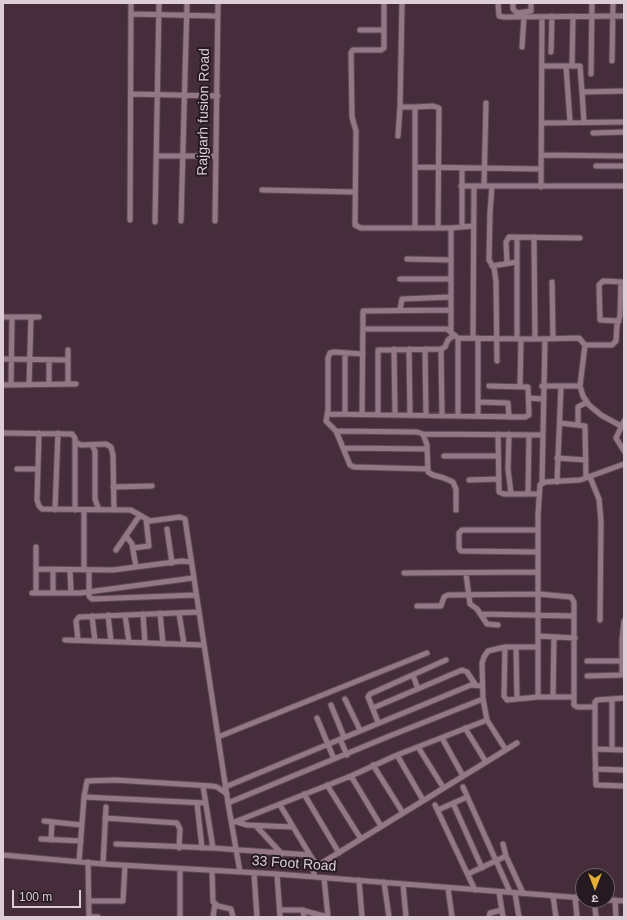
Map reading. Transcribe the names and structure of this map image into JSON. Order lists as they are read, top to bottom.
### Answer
{
  "streets": {
    "street": ["Rajgarh fusion Road", "33 Foot Road"]
  },
  "scale_bar": "100 m",
  "north": "bottom"
}
